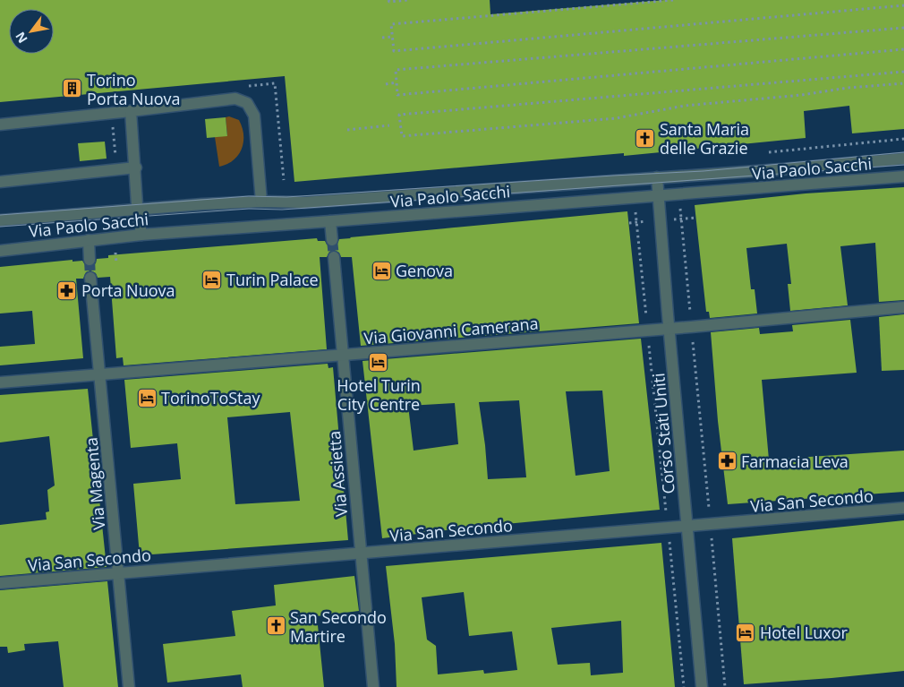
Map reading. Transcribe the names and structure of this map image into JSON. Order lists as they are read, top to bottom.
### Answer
{
  "streets": {
    "street": [
      "Via Paolo Sacchi",
      "Via Giovanni Camerana",
      "Corso Stati Uniti",
      "Via Assietta",
      "Via Magenta",
      "Via San Secondo"
    ]
  },
  "crossings": [
    ["Via Paolo Sacchi", "Corso Stati Uniti"],
    ["Via Giovanni Camerana", "Corso Stati Uniti"],
    ["Via Giovanni Camerana", "Via Assietta"],
    ["Via Giovanni Camerana", "Via Magenta"],
    ["Corso Stati Uniti", "Via San Secondo"],
    ["Via Assietta", "Via San Secondo"],
    ["Via Magenta", "Via San Secondo"]
  ],
  "places": {
    "building": ["Torino Porta Nuova"],
    "church": ["Santa Maria delle Grazie", "San Secondo Martire"],
    "hotel": [
      "Genova",
      "Turin Palace",
      "Hotel Turin City Centre",
      "TorinoToStay",
      "Hotel Luxor"
    ],
    "pharmacy": ["Porta Nuova", "Farmacia Leva"]
  },
  "north": "bottom left"
}
